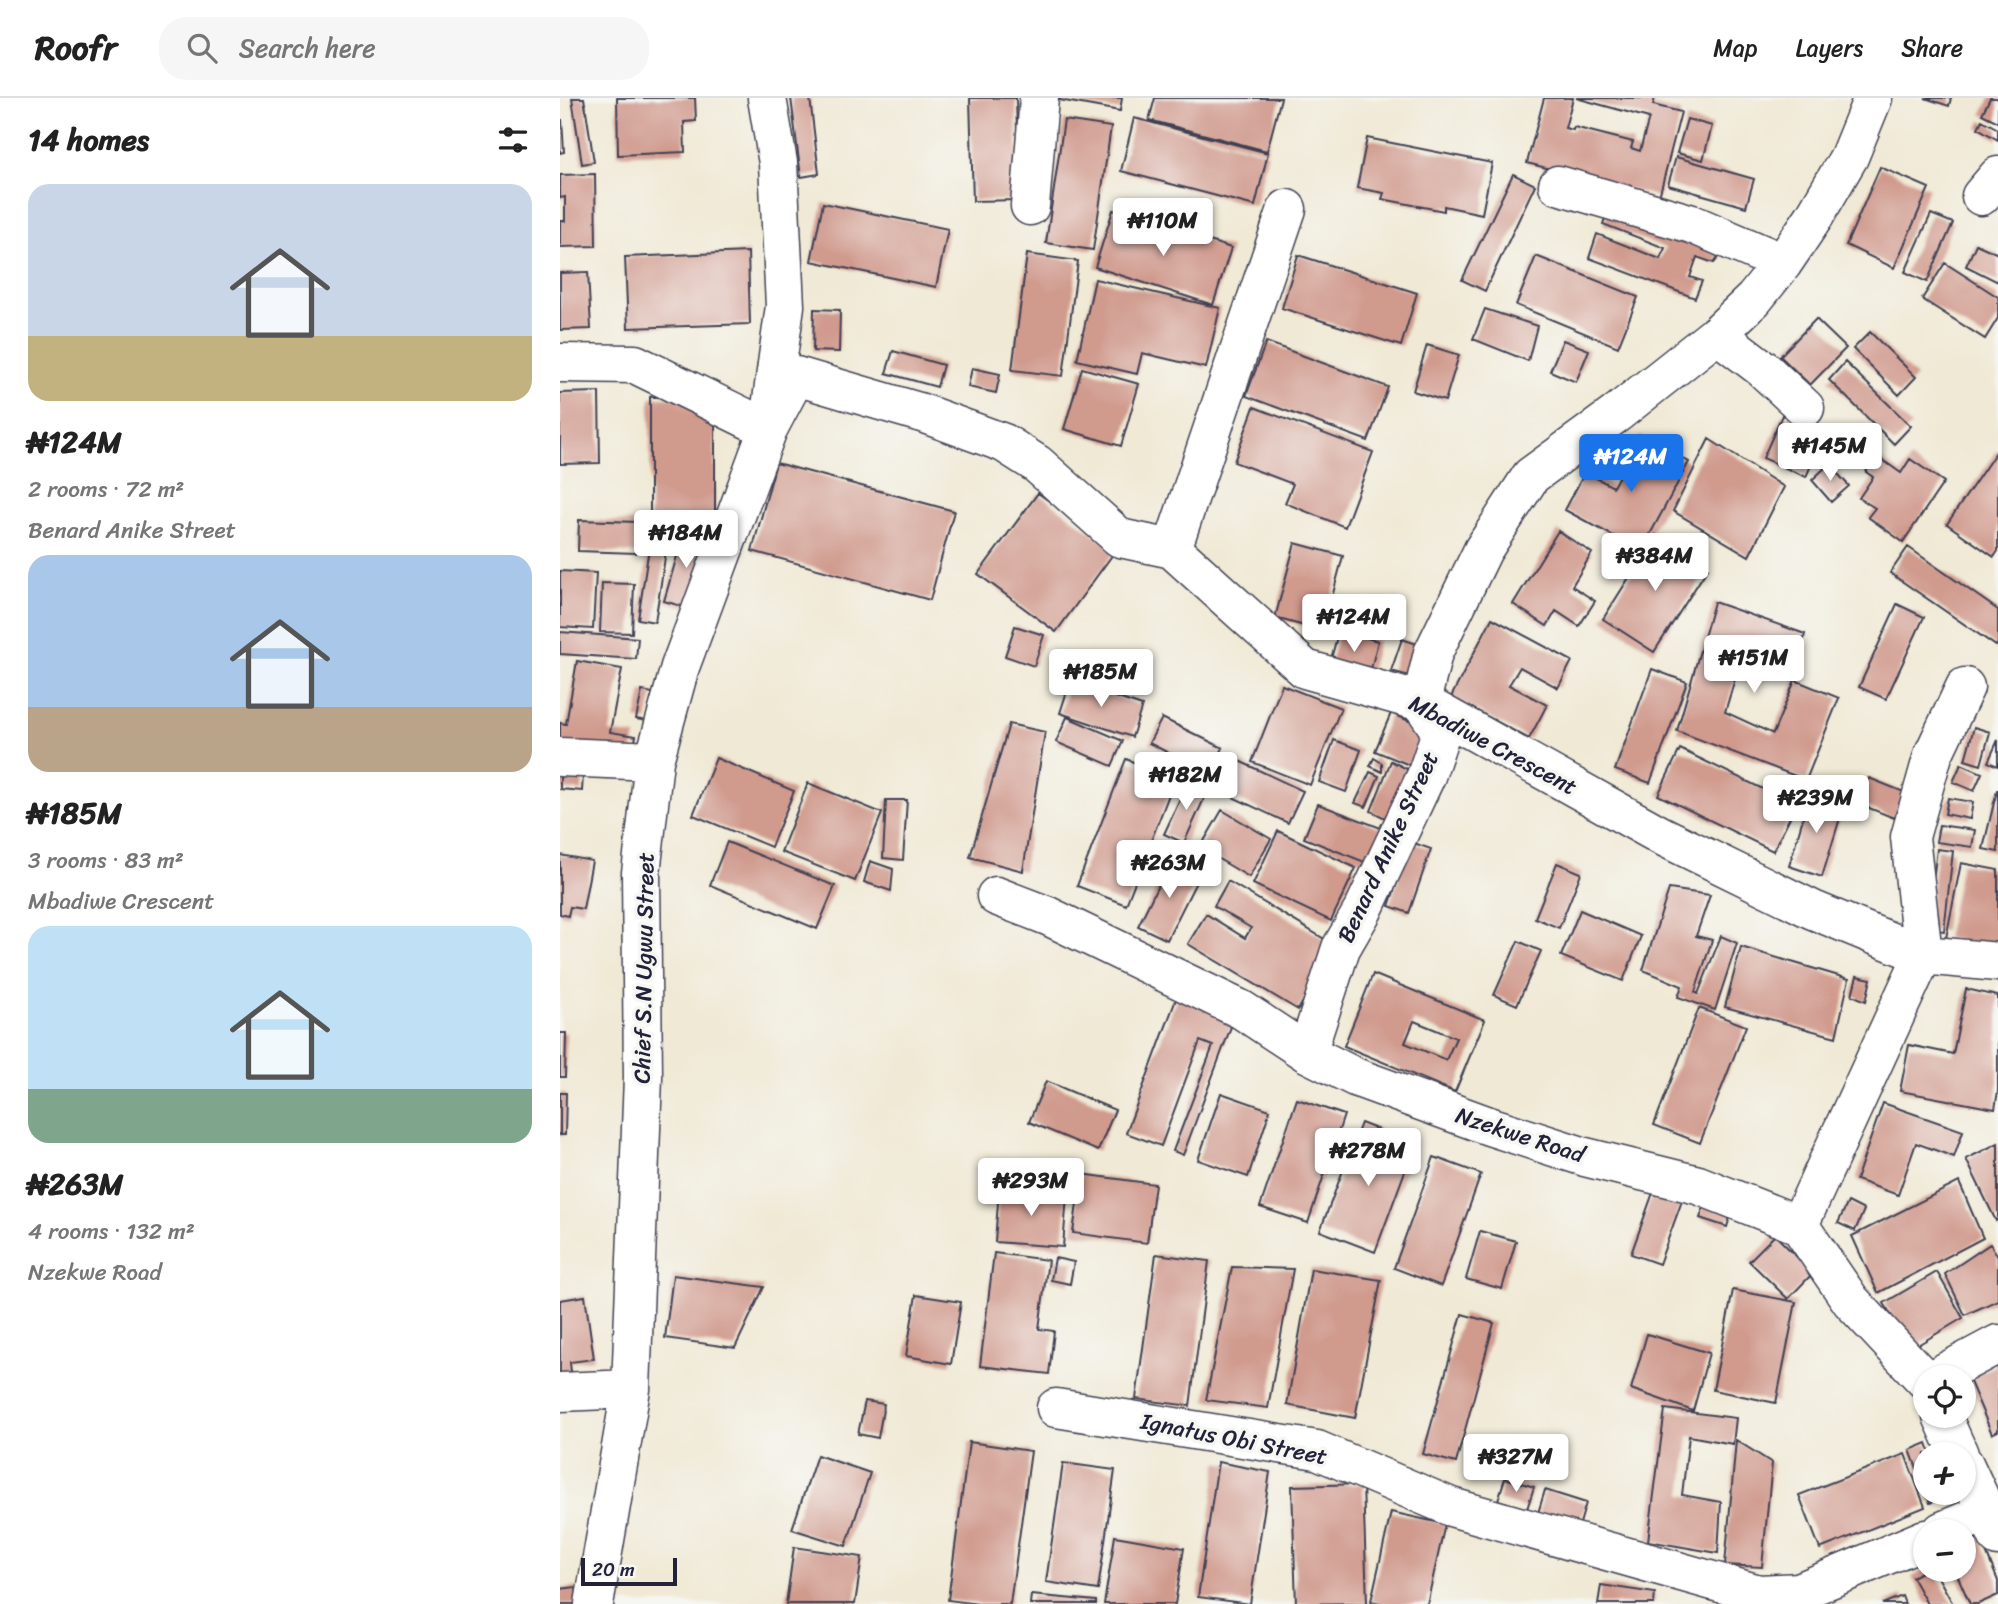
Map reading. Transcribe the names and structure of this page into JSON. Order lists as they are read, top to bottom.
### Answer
{
  "streets": {
    "street": [
      "Mbadiwe Crescent",
      "Benard Anike Street",
      "Chief S.N Ugwu Street",
      "Nzekwe Road",
      "Ignatus Obi Street"
    ]
  },
  "crossings": [
    ["Mbadiwe Crescent", "Benard Anike Street"],
    ["Benard Anike Street", "Nzekwe Road"]
  ],
  "scale_bar": "20 m",
  "page": {
    "header": "Roofr",
    "search": "Search here",
    "nav": ["Map", "Layers", "Share"],
    "heading": "14 homes",
    "list": [
      {
        "name": "₦124M",
        "note": "2 rooms · 72 m² · Benard Anike Street"
      },
      {
        "name": "₦185M",
        "note": "3 rooms · 83 m² · Mbadiwe Crescent"
      },
      {
        "name": "₦263M",
        "note": "4 rooms · 132 m² · Nzekwe Road"
      }
    ],
    "price": [
      "₦110M",
      "₦145M",
      "₦124M",
      "₦184M",
      "₦384M",
      "₦124M",
      "₦151M",
      "₦185M",
      "₦182M",
      "₦239M",
      "₦263M",
      "₦278M",
      "₦293M",
      "₦327M"
    ],
    "map_buttons": ["+", "−"],
    "scale": "20 m"
  }
}
